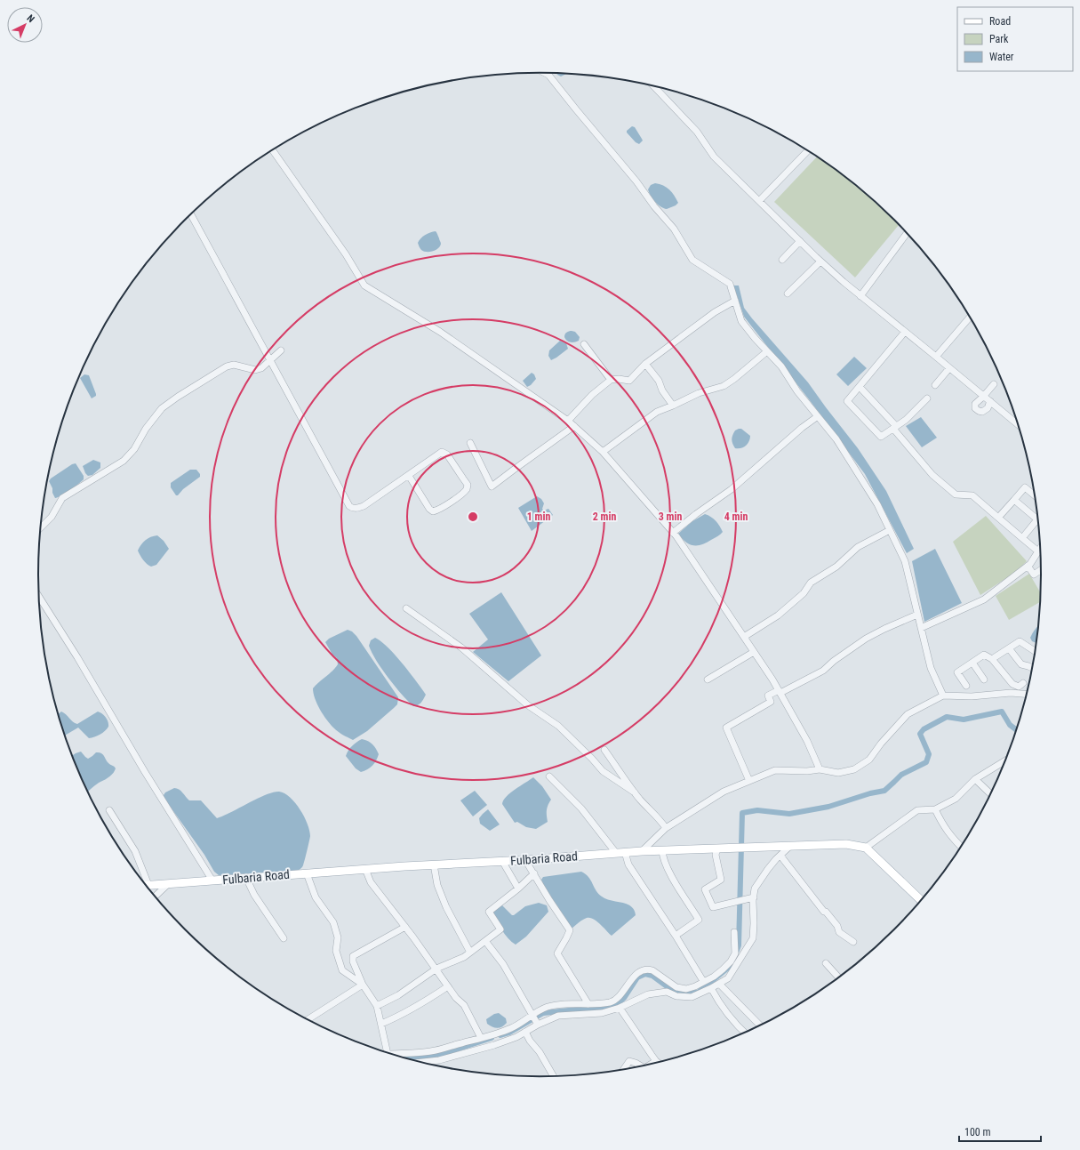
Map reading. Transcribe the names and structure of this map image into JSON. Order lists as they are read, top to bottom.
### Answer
{
  "streets": {
    "main road": ["Fulbaria Road"]
  },
  "legend": ["Road", "Park", "Water"],
  "scale_bar": "100 m",
  "north": "top right",
  "rings": [
    "1 min",
    "2 min",
    "3 min",
    "4 min"
  ]
}
